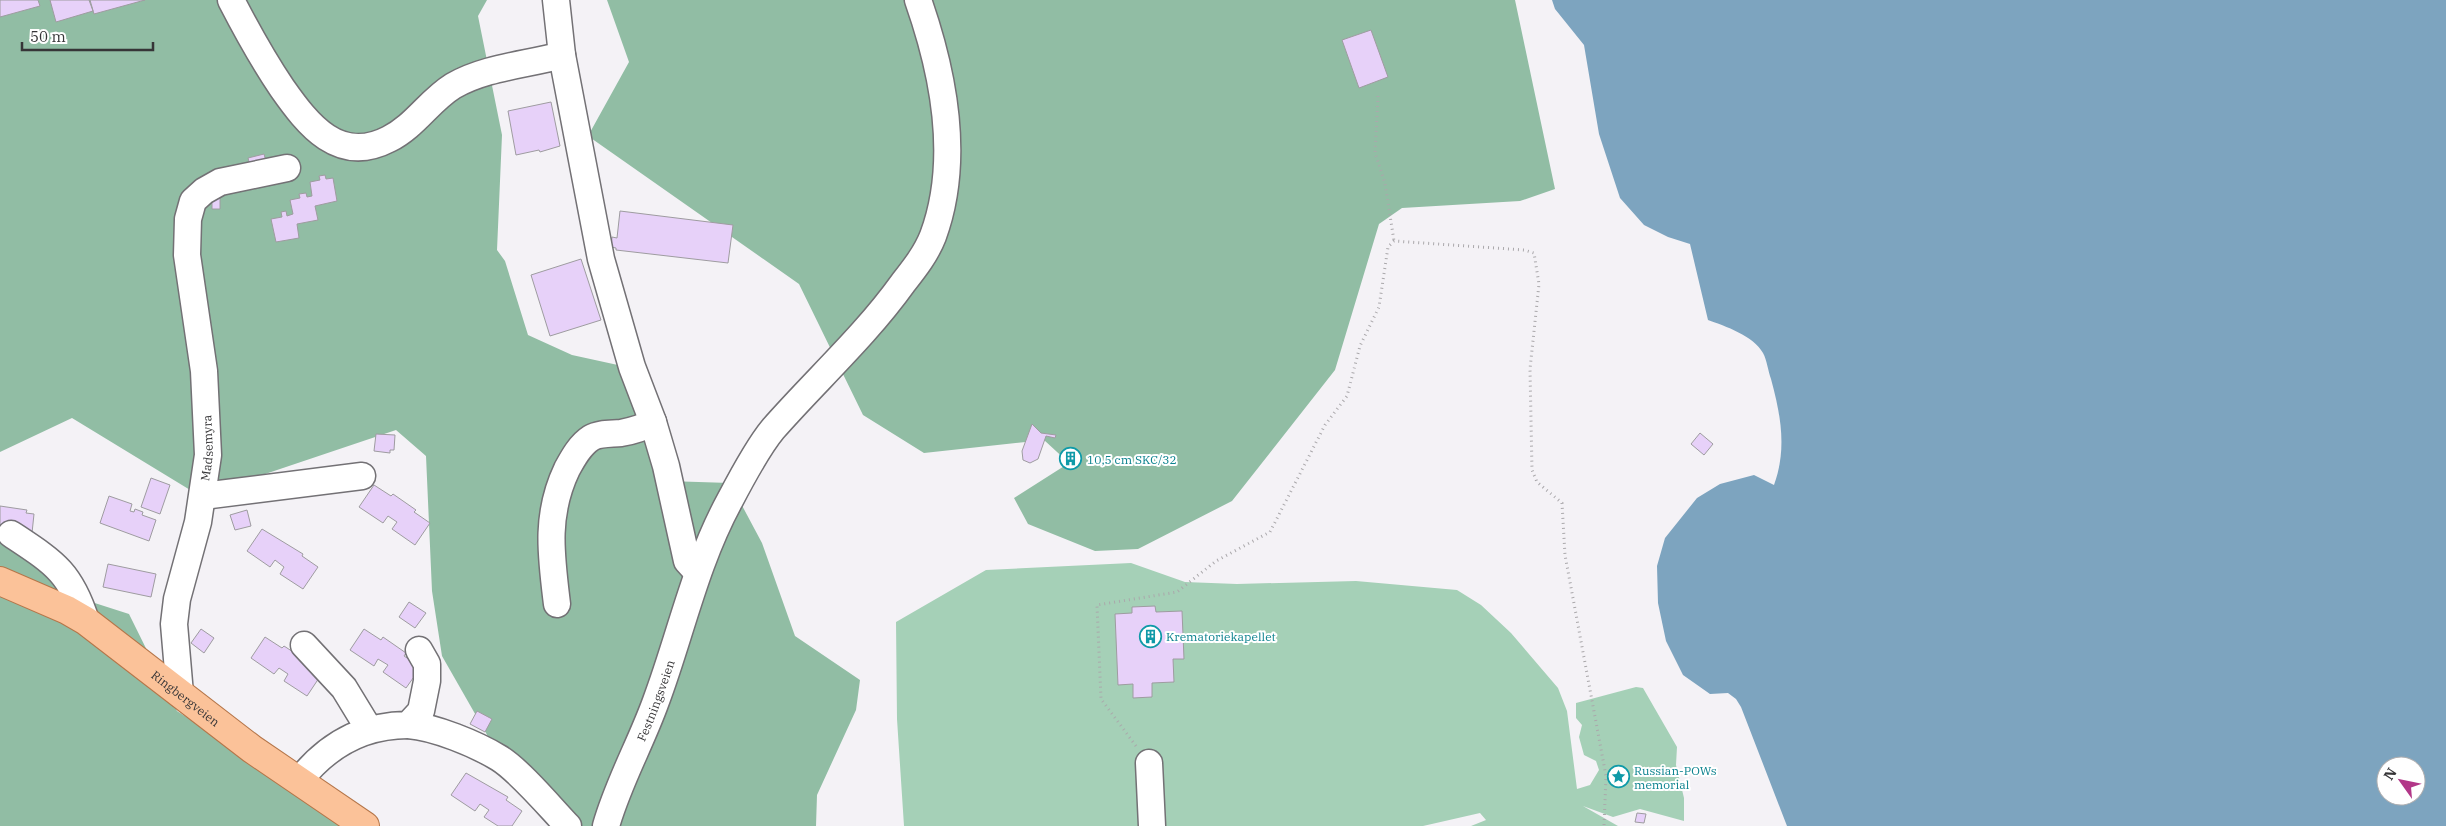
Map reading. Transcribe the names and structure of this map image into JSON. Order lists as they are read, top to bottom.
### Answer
{
  "streets": {
    "main road": ["Ringbergveien"],
    "street": ["Madsemyra", "Festningsveien"]
  },
  "crossings": [
    ["Madsemyra", "Ringbergveien"]
  ],
  "places": {
    "building": ["10,5 cm SKC/32", "Krematoriekapellet"],
    "place": ["Russian-POWs memorial"]
  },
  "scale_bar": "50 m",
  "north": "top left"
}
